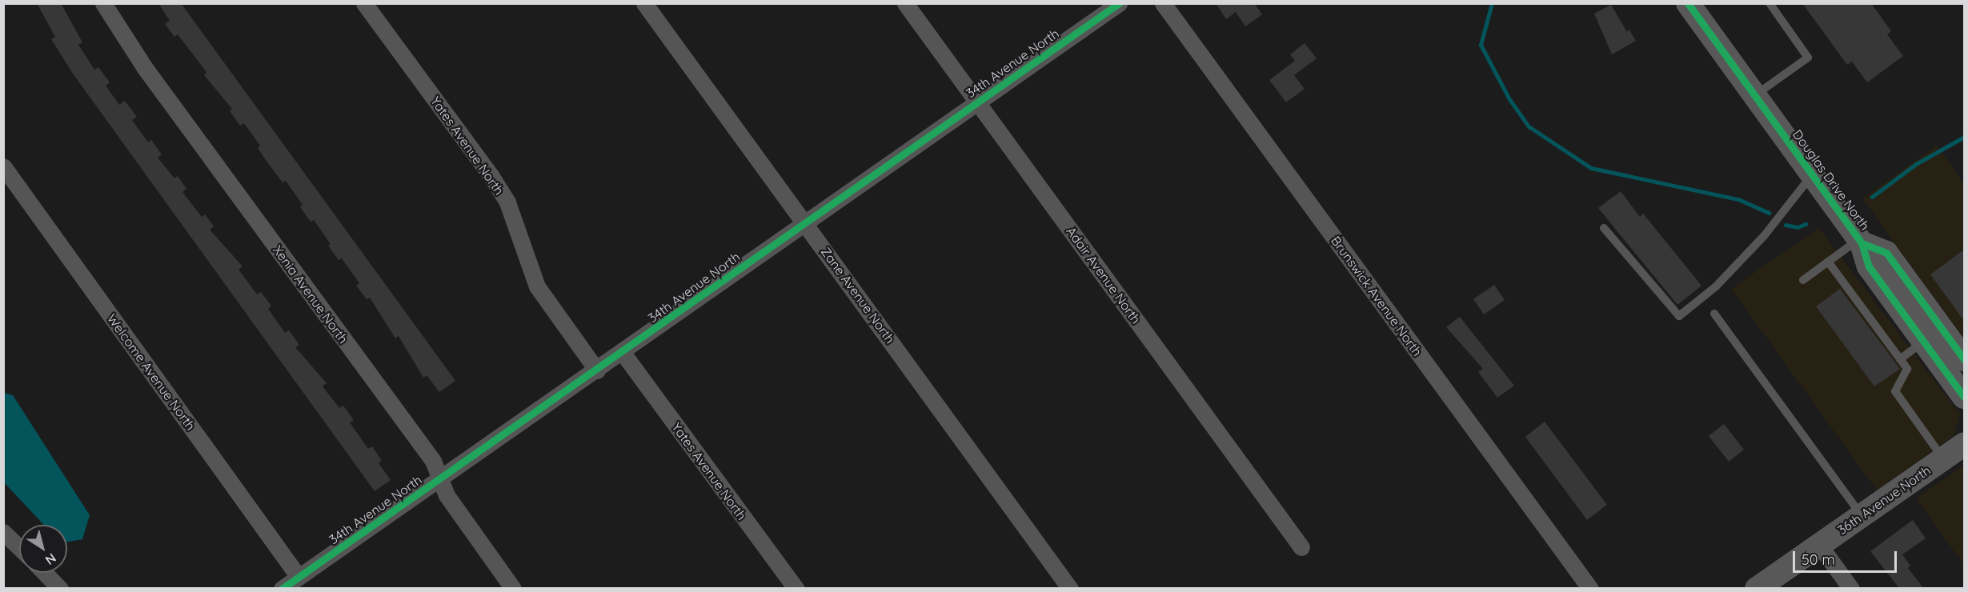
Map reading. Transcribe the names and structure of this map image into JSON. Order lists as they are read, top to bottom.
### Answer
{
  "streets": {
    "street": [
      "34th Avenue North",
      "Yates Avenue North",
      "Douglas Drive North",
      "Adair Avenue North",
      "Xenia Avenue North",
      "Zane Avenue North",
      "Brunswick Avenue North",
      "Welcome Avenue North",
      "36th Avenue North"
    ]
  },
  "crossings": [
    ["34th Avenue North", "Yates Avenue North"],
    ["34th Avenue North", "Adair Avenue North"],
    ["34th Avenue North", "Xenia Avenue North"],
    ["34th Avenue North", "Zane Avenue North"],
    ["34th Avenue North", "Welcome Avenue North"]
  ],
  "scale_bar": "50 m",
  "north": "bottom right"
}
